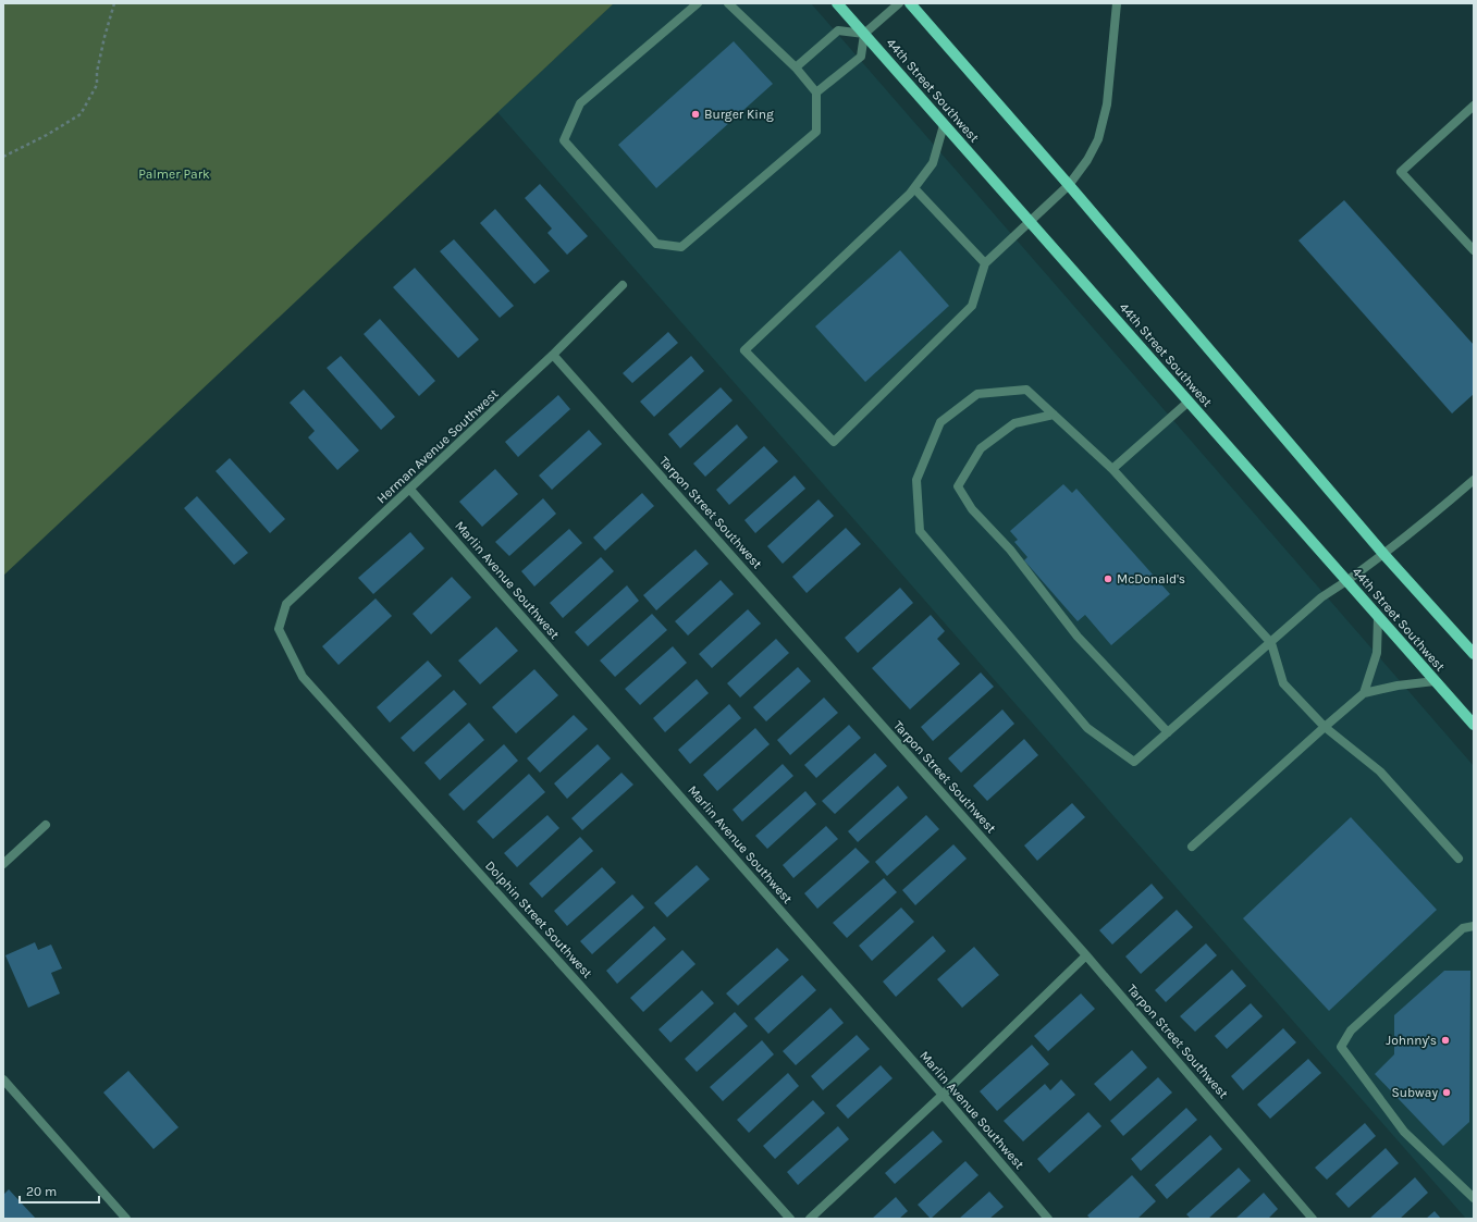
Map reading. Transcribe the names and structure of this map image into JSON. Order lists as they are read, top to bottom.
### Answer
{
  "streets": {
    "main road": ["44th Street Southwest"],
    "street": [
      "Herman Avenue Southwest",
      "Tarpon Street Southwest",
      "Marlin Avenue Southwest",
      "Dolphin Street Southwest"
    ]
  },
  "crossings": [
    ["Herman Avenue Southwest", "Tarpon Street Southwest"],
    ["Herman Avenue Southwest", "Marlin Avenue Southwest"],
    ["Herman Avenue Southwest", "Dolphin Street Southwest"]
  ],
  "parks": ["Palmer Park"],
  "places": [
    "Burger King",
    "McDonald's",
    "Johnny's",
    "Subway"
  ],
  "scale_bar": "20 m"
}
